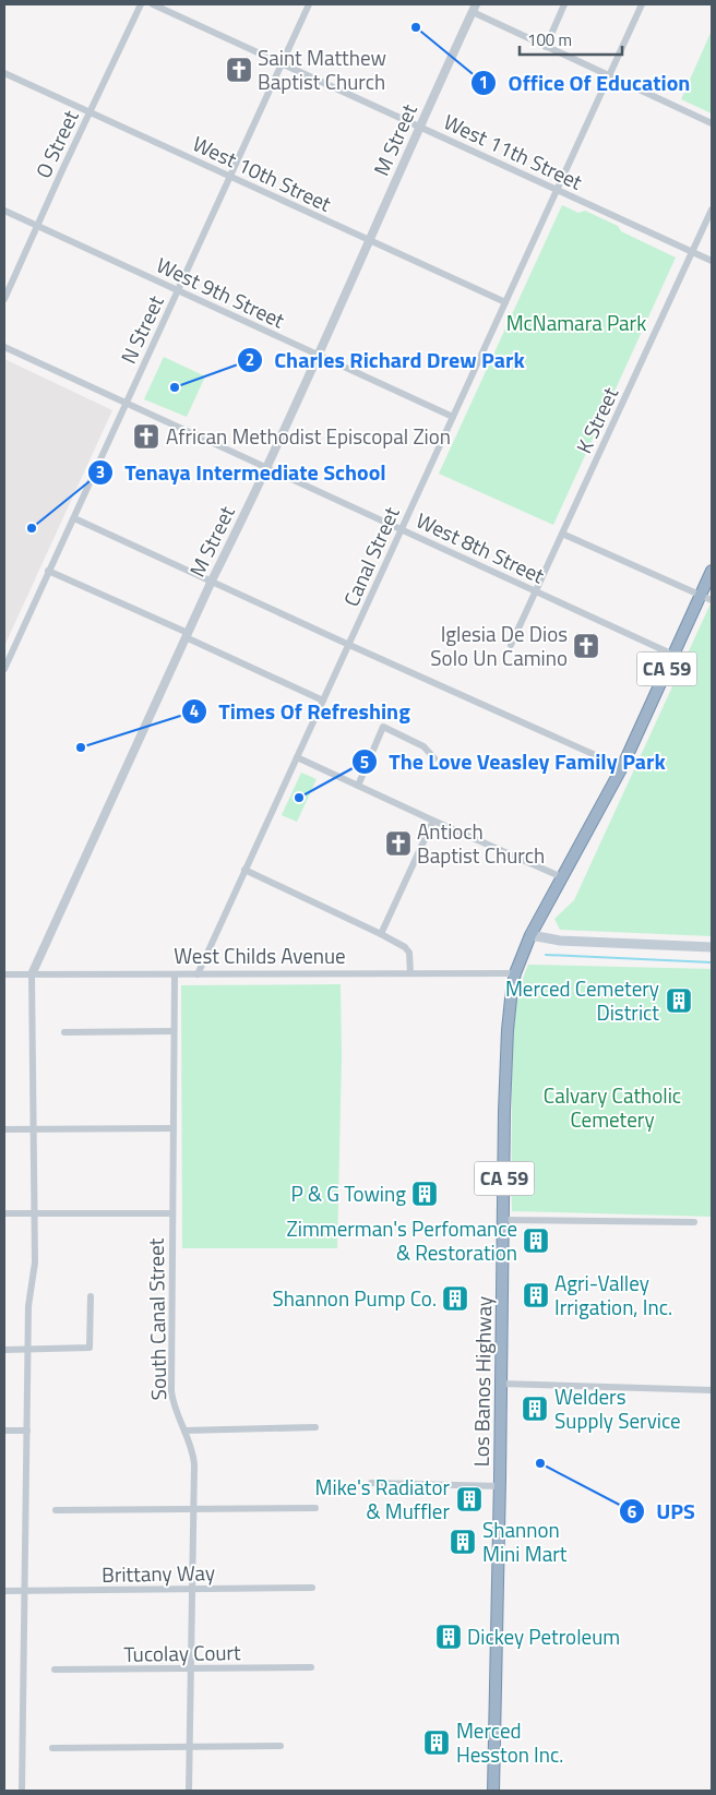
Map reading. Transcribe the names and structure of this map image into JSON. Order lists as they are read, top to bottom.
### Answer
{
  "streets": {
    "highway": ["CA 59", "Los Banos Highway"],
    "street": [
      "M Street",
      "O Street",
      "West 11th Street",
      "West 10th Street",
      "West 9th Street",
      "N Street",
      "K Street",
      "West 8th Street",
      "Canal Street",
      "West Childs Avenue",
      "South Canal Street",
      "Brittany Way",
      "Tucolay Court"
    ]
  },
  "crossings": [
    ["M Street", "West 11th Street"],
    ["M Street", "West 10th Street"],
    ["M Street", "West 9th Street"],
    ["M Street", "West 8th Street"],
    ["M Street", "West Childs Avenue"],
    ["O Street", "West 10th Street"],
    ["O Street", "West 9th Street"],
    ["West 11th Street", "N Street"],
    ["West 11th Street", "K Street"],
    ["West 11th Street", "Canal Street"],
    ["West 10th Street", "N Street"],
    ["West 10th Street", "Canal Street"],
    ["West 9th Street", "N Street"],
    ["West 9th Street", "Canal Street"],
    ["N Street", "West 8th Street"],
    ["K Street", "West 8th Street"],
    ["West 8th Street", "Canal Street"],
    ["West 8th Street", "CA 59"],
    ["Canal Street", "West Childs Avenue"],
    ["CA 59", "West Childs Avenue"],
    ["CA 59", "Los Banos Highway"],
    ["West Childs Avenue", "South Canal Street"],
    ["West Childs Avenue", "Los Banos Highway"],
    ["South Canal Street", "Brittany Way"],
    ["South Canal Street", "Tucolay Court"]
  ],
  "parks": ["McNamara Park", "Calvary Catholic Cemetery"],
  "places": {
    "other": [
      "Office Of Education",
      "Charles Richard Drew Park",
      "Tenaya Intermediate School",
      "Times Of Refreshing",
      "The Love Veasley Family Park",
      "UPS"
    ],
    "church": [
      "Saint Matthew Baptist Church",
      "African Methodist Episcopal Zion",
      "Iglesia De Dios Solo Un Camino",
      "Antioch Baptist Church"
    ],
    "building": [
      "Merced Cemetery District",
      "P & G Towing",
      "Zimmerman's Perfomance & Restoration",
      "Agri-Valley Irrigation, Inc.",
      "Shannon Pump Co.",
      "Welders Supply Service",
      "Mike's Radiator & Muffler",
      "Shannon Mini Mart",
      "Dickey Petroleum",
      "Merced Hesston Inc."
    ]
  },
  "scale_bar": "100 m"
}
